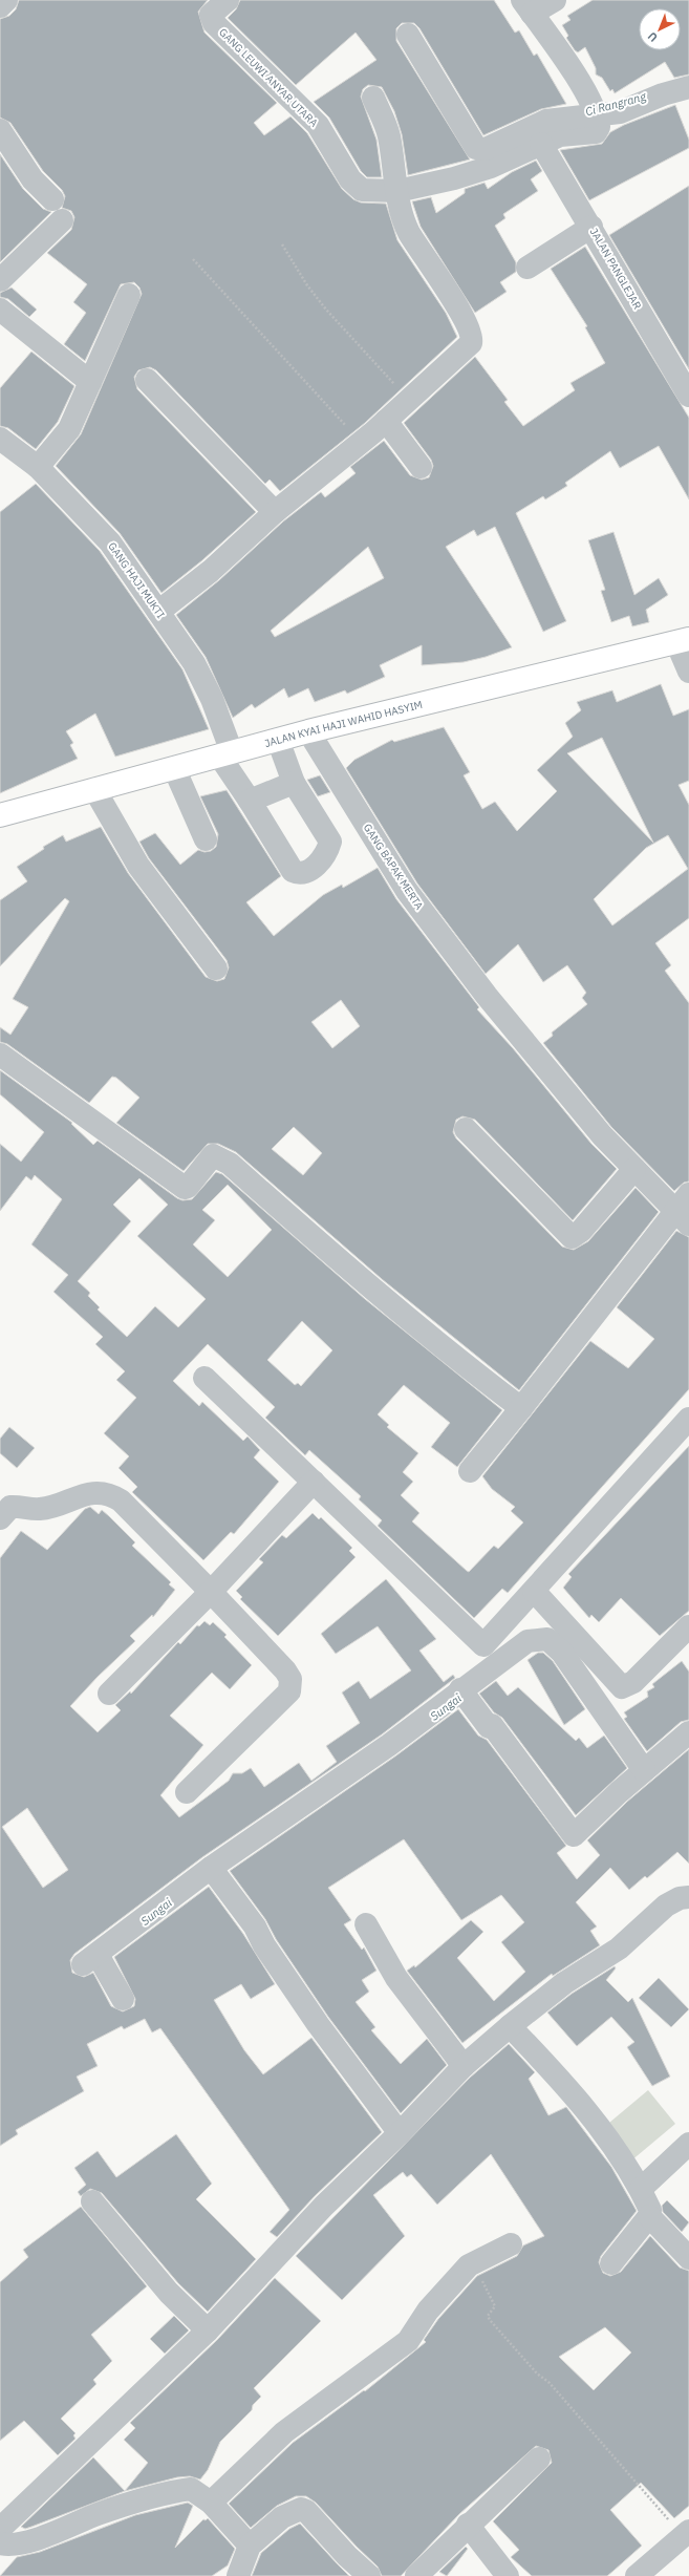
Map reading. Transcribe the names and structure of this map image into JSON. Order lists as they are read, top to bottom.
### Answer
{
  "streets": {
    "main road": ["JALAN KYAI HAJI WAHID HASYIM"],
    "street": [
      "GANG LEUWI ANYAR UTARA",
      "JALAN PANGLEJAR",
      "GANG HAJI MUKTI",
      "GANG BAPAK MERTA"
    ]
  },
  "crossings": [
    ["GANG HAJI MUKTI", "JALAN KYAI HAJI WAHID HASYIM"],
    ["JALAN KYAI HAJI WAHID HASYIM", "GANG BAPAK MERTA"]
  ],
  "water": ["Ci Rangrang", "Sungai"],
  "north": "bottom left"
}
